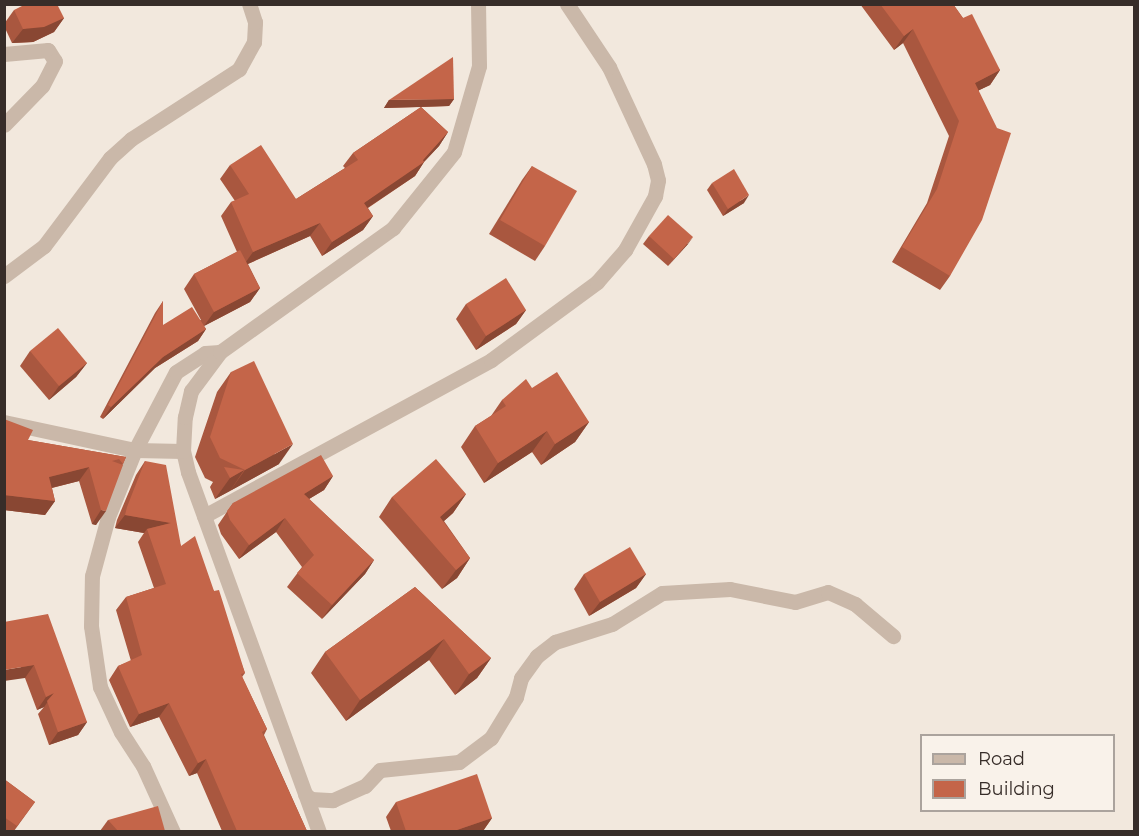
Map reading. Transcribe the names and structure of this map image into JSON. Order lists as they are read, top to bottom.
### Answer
{
  "legend": ["Road", "Building"]
}
